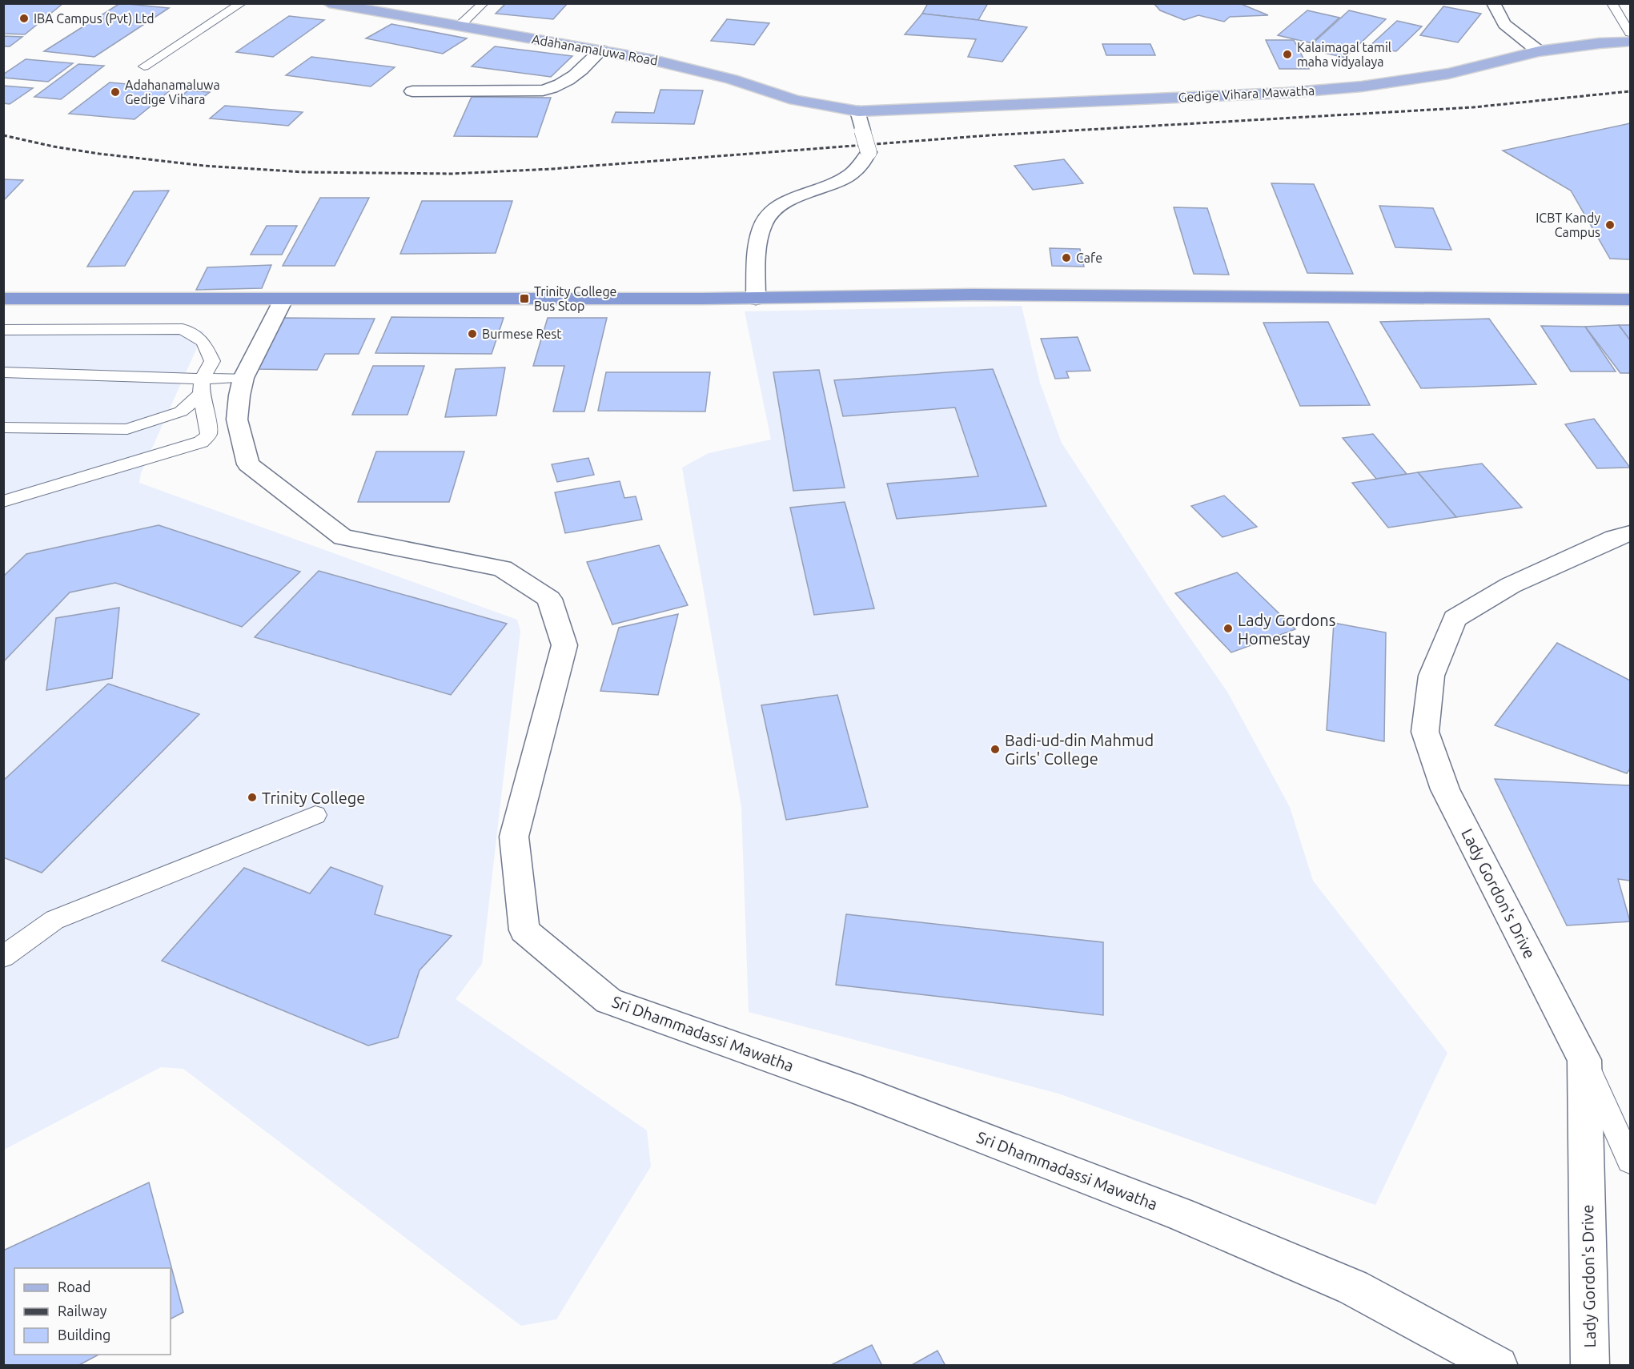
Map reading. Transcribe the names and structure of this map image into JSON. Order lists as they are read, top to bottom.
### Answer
{
  "streets": {
    "main road": ["Adahanamaluwa Road", "Gedige Vihara Mawatha"],
    "street": ["Lady Gordon's Drive", "Sri Dhammadassi Mawatha"]
  },
  "crossings": [
    ["Adahanamaluwa Road", "Gedige Vihara Mawatha"]
  ],
  "places": {
    "other": [
      "IBA Campus (Pvt) Ltd",
      "Kalaimagal tamil maha vidyalaya",
      "Adahanamaluwa Gedige Vihara",
      "ICBT Kandy Campus",
      "Cafe",
      "Burmese Rest",
      "Lady Gordons Homestay",
      "Badi-ud-din Mahmud Girls' College",
      "Trinity College"
    ],
    "transit": ["Trinity College Bus Stop"]
  },
  "legend": ["Road", "Railway", "Building"]
}
